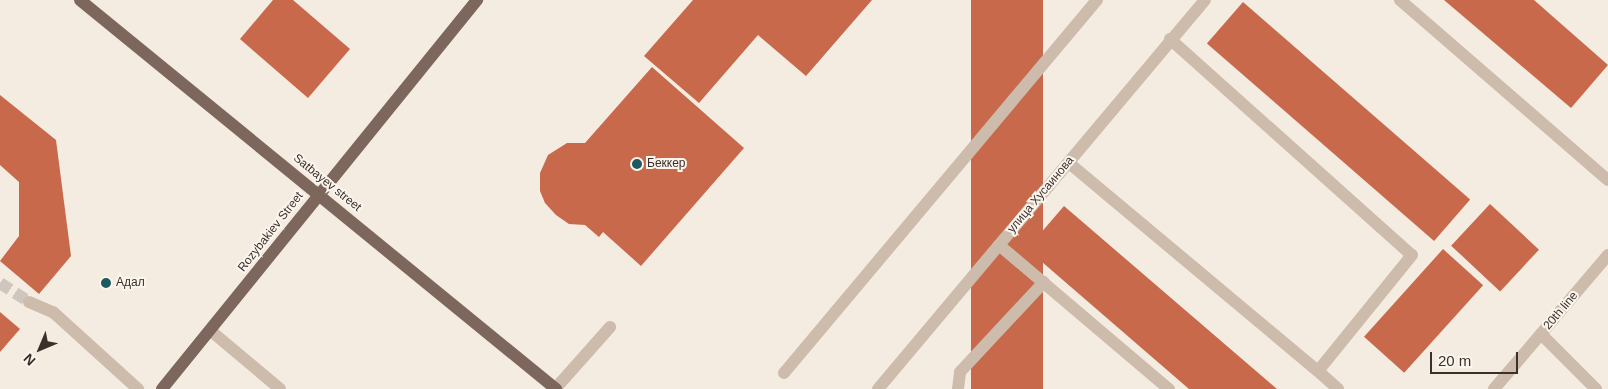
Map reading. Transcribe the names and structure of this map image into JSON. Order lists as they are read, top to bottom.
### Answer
{
  "streets": {
    "main road": ["Satbayev street", "Rozybakiev Street"],
    "street": ["улица Хусаинова", "20th line"]
  },
  "crossings": [
    ["Satbayev street", "Rozybakiev Street"]
  ],
  "places": ["Беккер", "Адал"],
  "scale_bar": "20 m",
  "north": "bottom left"
}
